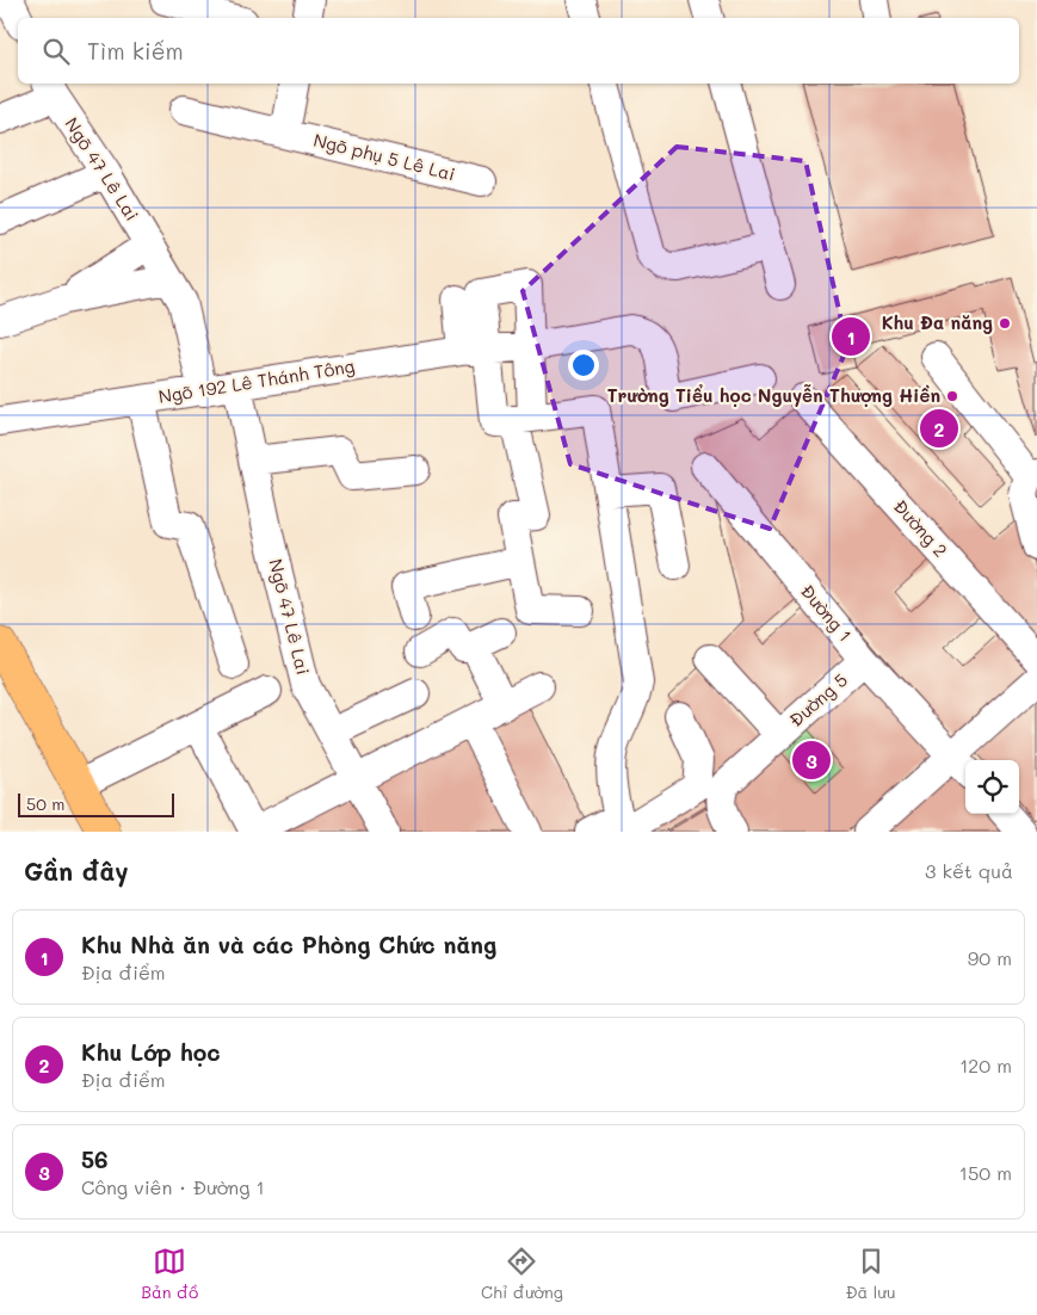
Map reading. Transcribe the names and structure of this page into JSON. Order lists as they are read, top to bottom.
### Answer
{
  "streets": {
    "street": [
      "Ngõ phụ 5 Lê Lai",
      "Ngõ 47 Lê Lai",
      "Ngõ 192 Lê Thánh Tông",
      "Đường 2",
      "Đường 1",
      "Đường 5"
    ]
  },
  "crossings": [
    ["Ngõ 47 Lê Lai", "Ngõ 192 Lê Thánh Tông"],
    ["Đường 1", "Đường 5"]
  ],
  "places": ["Khu Đa năng", "Trường Tiểu học Nguyễn Thượng Hiền"],
  "scale_bar": "50 m",
  "page": {
    "search": "Tìm kiếm",
    "pins": ["1", "2", "3"],
    "scale": "50 m",
    "heading": ["Gần đây", "3 kết quả"],
    "list": [
      {
        "mark": "1",
        "name": "Khu Nhà ăn và các Phòng Chức năng",
        "note": "Địa điểm",
        "value": "90 m"
      },
      {
        "mark": "2",
        "name": "Khu Lớp học",
        "note": "Địa điểm",
        "value": "120 m"
      },
      {
        "mark": "3",
        "name": "56",
        "note": "Công viên · Đường 1",
        "value": "150 m"
      }
    ],
    "nav": ["Bản đồ", "Chỉ đường", "Đã lưu"]
  }
}
